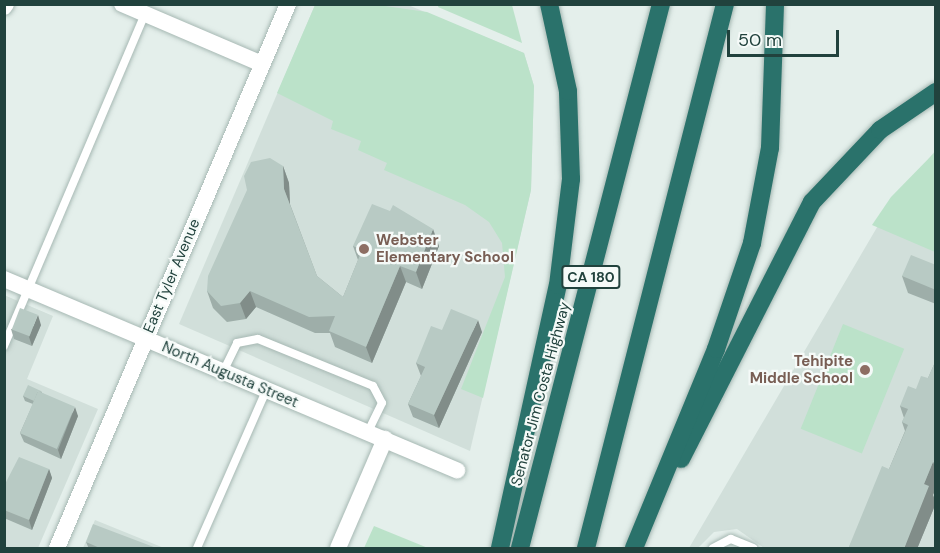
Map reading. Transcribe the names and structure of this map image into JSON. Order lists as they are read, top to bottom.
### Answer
{
  "streets": {
    "highway": ["CA 180", "Senator Jim Costa Highway"],
    "street": ["East Tyler Avenue", "North Augusta Street"]
  },
  "crossings": [
    ["East Tyler Avenue", "North Augusta Street"]
  ],
  "places": ["Webster Elementary School", "Tehipite Middle School"],
  "scale_bar": "50 m"
}
